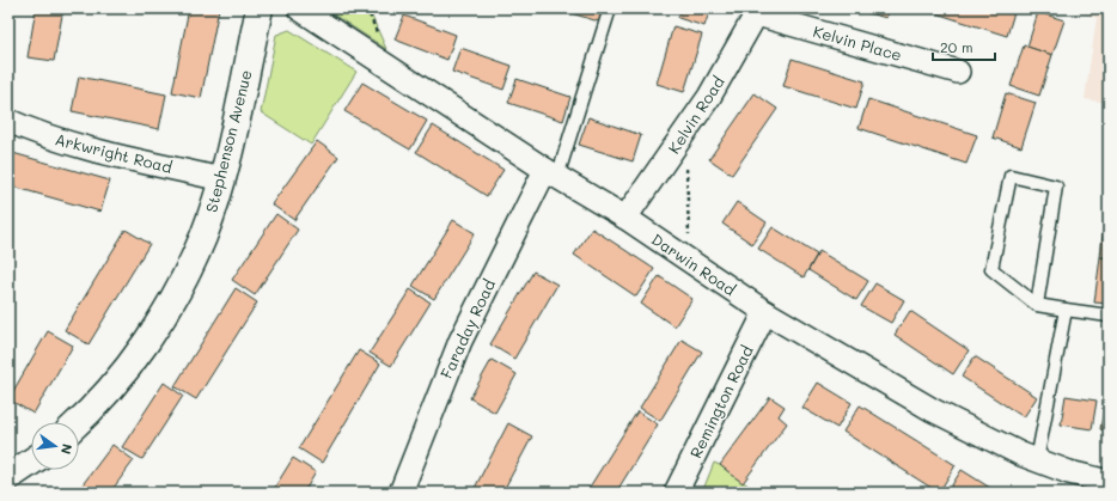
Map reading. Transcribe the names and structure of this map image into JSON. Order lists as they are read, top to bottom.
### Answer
{
  "streets": {
    "street": [
      "Kelvin Place",
      "Kelvin Road",
      "Stephenson Avenue",
      "Arkwright Road",
      "Darwin Road",
      "Faraday Road",
      "Remington Road"
    ]
  },
  "crossings": [
    ["Kelvin Place", "Kelvin Road"],
    ["Kelvin Road", "Darwin Road"],
    ["Stephenson Avenue", "Arkwright Road"],
    ["Darwin Road", "Faraday Road"],
    ["Darwin Road", "Remington Road"]
  ],
  "scale_bar": "20 m",
  "north": "right"
}
